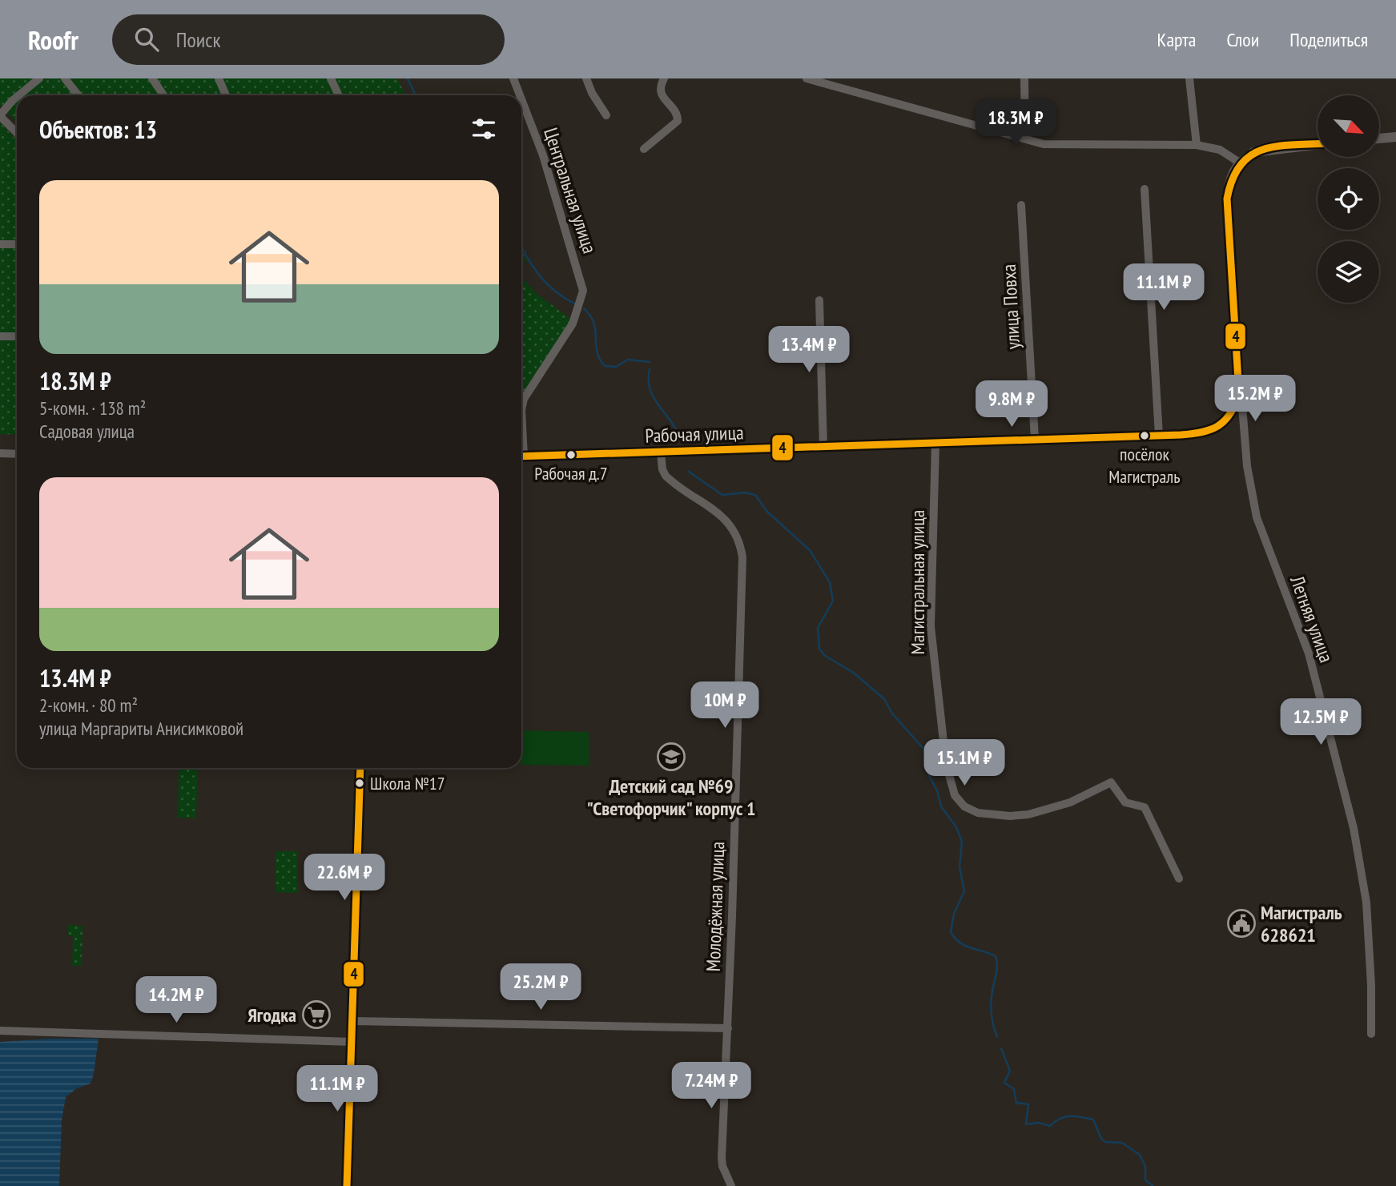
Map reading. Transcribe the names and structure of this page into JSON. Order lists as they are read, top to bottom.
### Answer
{
  "streets": {
    "street": [
      "Центральная улица",
      "улица Повха",
      "Рабочая улица",
      "Магистральная улица",
      "Летняя улица",
      "Молодёжная улица"
    ]
  },
  "crossings": [
    ["улица Повха", "Рабочая улица"],
    ["Рабочая улица", "Магистральная улица"],
    ["Рабочая улица", "Летняя улица"],
    ["Рабочая улица", "Молодёжная улица"]
  ],
  "places": {
    "other": ["посёлок Магистраль", "Рабочая д.7", "Школа №17"],
    "school or university": ["Детский сад №69 \"Светофорчик\" корпус 1"],
    "public building": ["Магистраль 628621"],
    "supermarket": ["Ягодка"]
  },
  "lines": ["transit line 4"],
  "north": "bottom right",
  "page": {
    "header": "Roofr",
    "search": "Поиск",
    "nav": ["Карта", "Слои", "Поделиться"],
    "heading": "Объектов: 13",
    "price": [
      "18.3M ₽",
      "11.1M ₽",
      "13.4M ₽",
      "15.2M ₽",
      "9.8M ₽",
      "10M ₽",
      "12.5M ₽",
      "15.1M ₽",
      "22.6M ₽",
      "25.2M ₽",
      "14.2M ₽",
      "7.24M ₽",
      "11.1M ₽"
    ],
    "list": [
      {
        "name": "18.3M ₽",
        "note": "5-комн. · 138 m² · Садовая улица"
      },
      {
        "name": "13.4M ₽",
        "note": "2-комн. · 80 m² · улица Маргариты Анисимковой"
      }
    ]
  }
}
